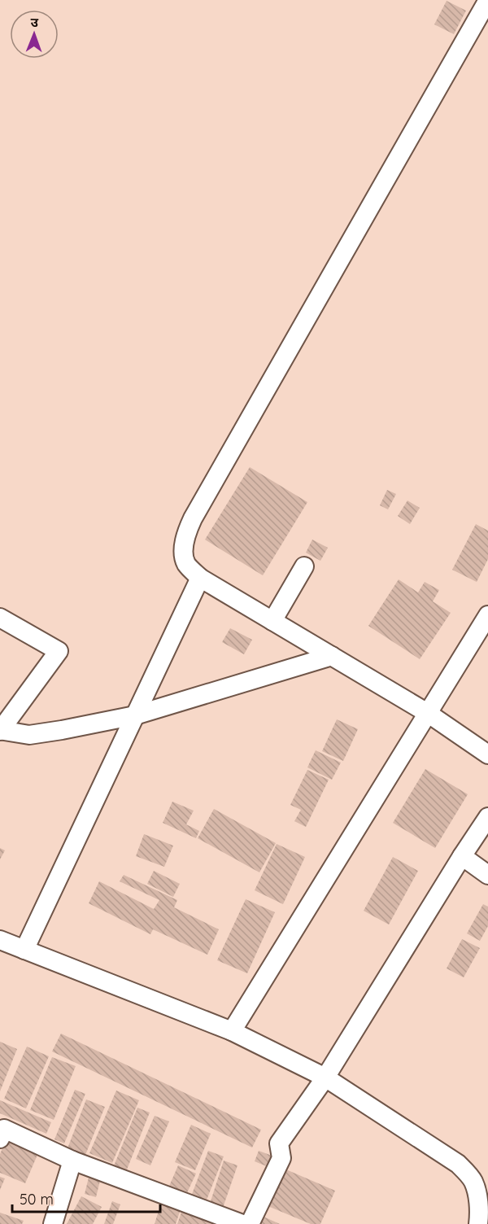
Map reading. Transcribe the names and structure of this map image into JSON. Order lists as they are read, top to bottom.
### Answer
{
  "scale_bar": "50 m",
  "north": "top"
}
